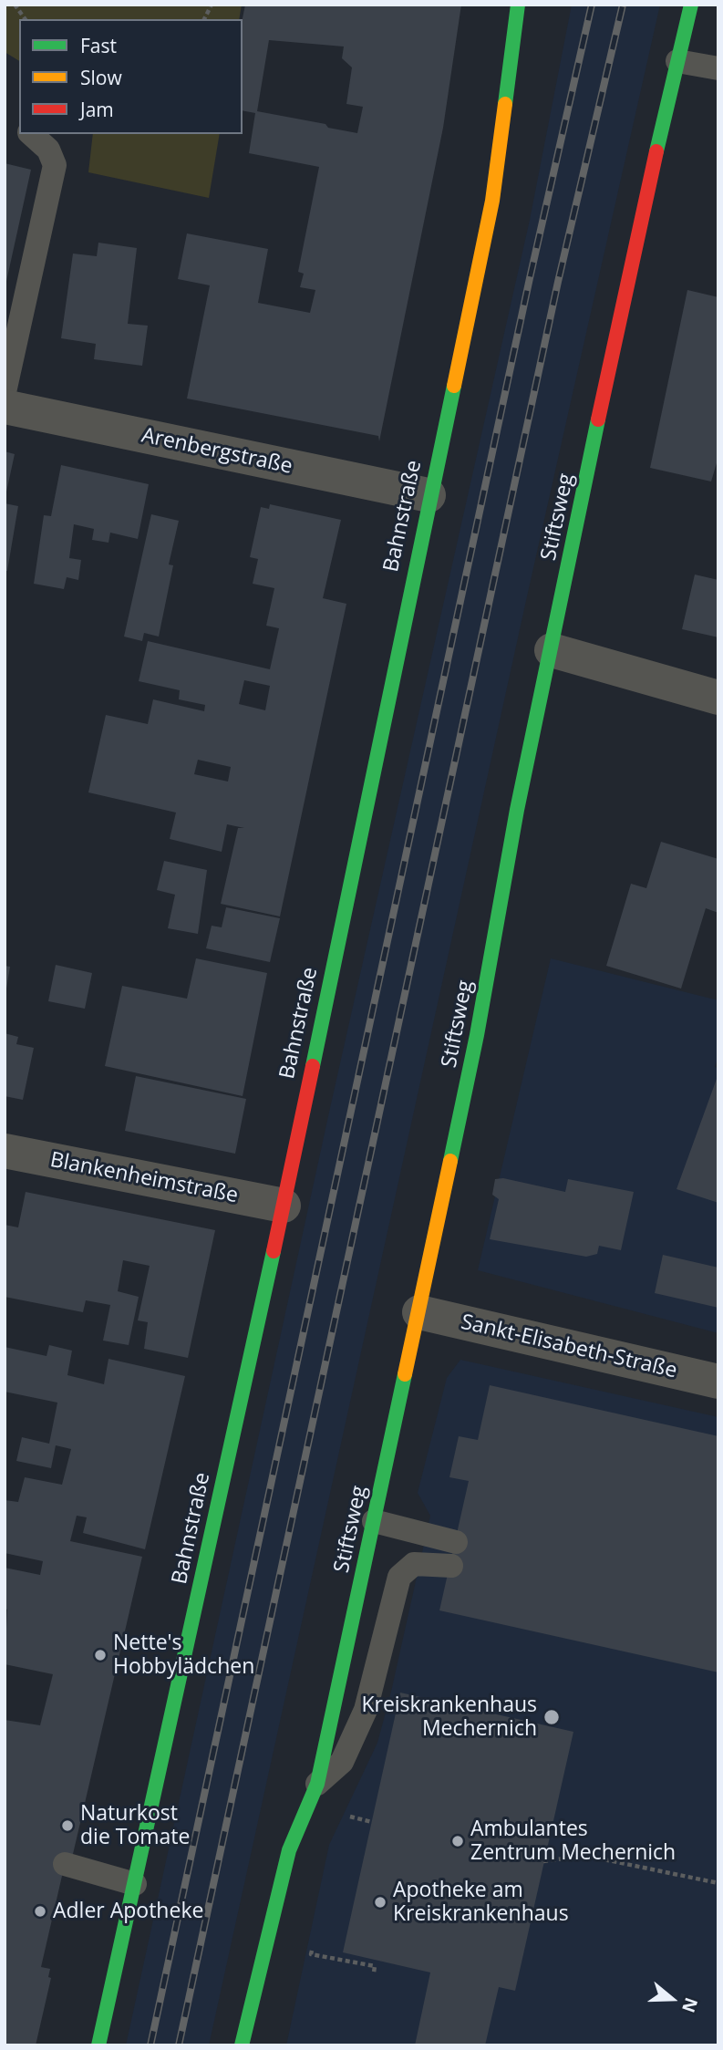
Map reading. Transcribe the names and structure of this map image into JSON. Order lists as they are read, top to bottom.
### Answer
{
  "streets": {
    "street": [
      "Arenbergstraße",
      "Bahnstraße",
      "Stiftsweg",
      "Blankenheimstraße",
      "Sankt-Elisabeth-Straße"
    ]
  },
  "crossings": [
    ["Arenbergstraße", "Bahnstraße"],
    ["Bahnstraße", "Blankenheimstraße"],
    ["Stiftsweg", "Sankt-Elisabeth-Straße"]
  ],
  "places": [
    "Nette's Hobbylädchen",
    "Kreiskrankenhaus Mechernich",
    "Naturkost die Tomate",
    "Ambulantes Zentrum Mechernich",
    "Apotheke am Kreiskrankenhaus",
    "Adler Apotheke"
  ],
  "legend": ["Fast", "Slow", "Jam"],
  "north": "right"
}
